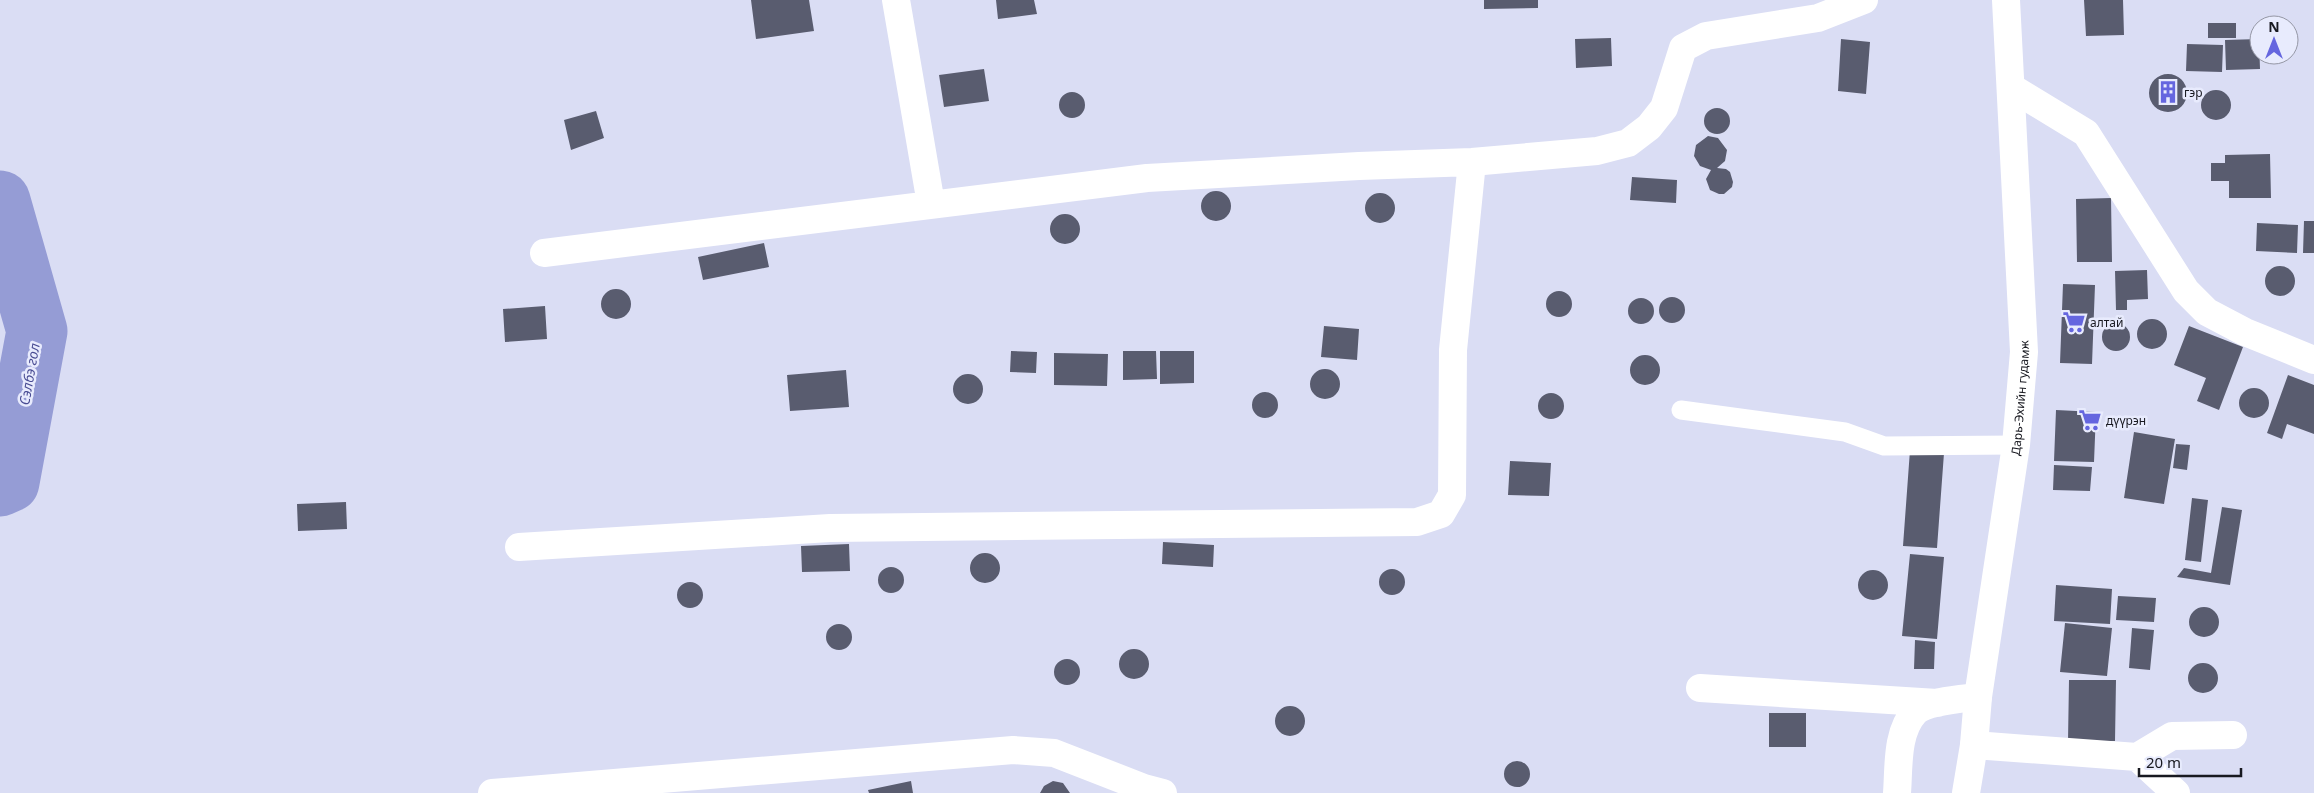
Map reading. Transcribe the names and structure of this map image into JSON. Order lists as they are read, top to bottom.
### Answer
{
  "streets": {
    "street": ["Дарь-Эхийн гудамж"]
  },
  "water": ["Сэлбэ гол"],
  "places": {
    "building": ["гэр"],
    "supermarket": ["алтай", "дүүрэн"]
  },
  "scale_bar": "20 m",
  "north": "top"
}
